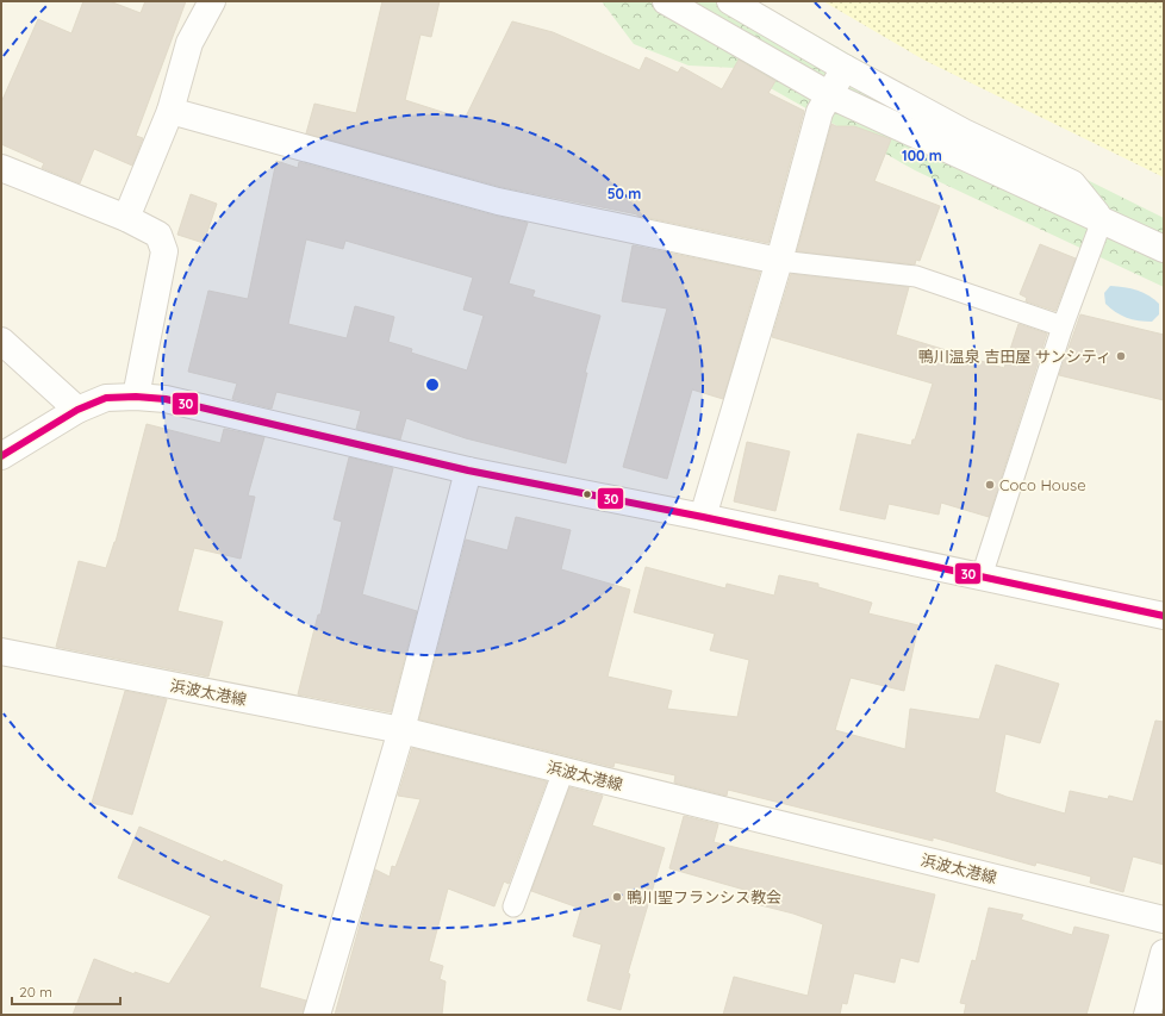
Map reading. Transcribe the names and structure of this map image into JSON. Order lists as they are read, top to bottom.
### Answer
{
  "streets": {
    "street": ["浜波太港線"]
  },
  "places": ["鴨川温泉 吉田屋 サンシティ", "Coco House", "鴨川聖フランシス教会"],
  "lines": ["transit line 30"],
  "scale_bar": "20 m",
  "rings": ["100 m", "50 m"]
}
